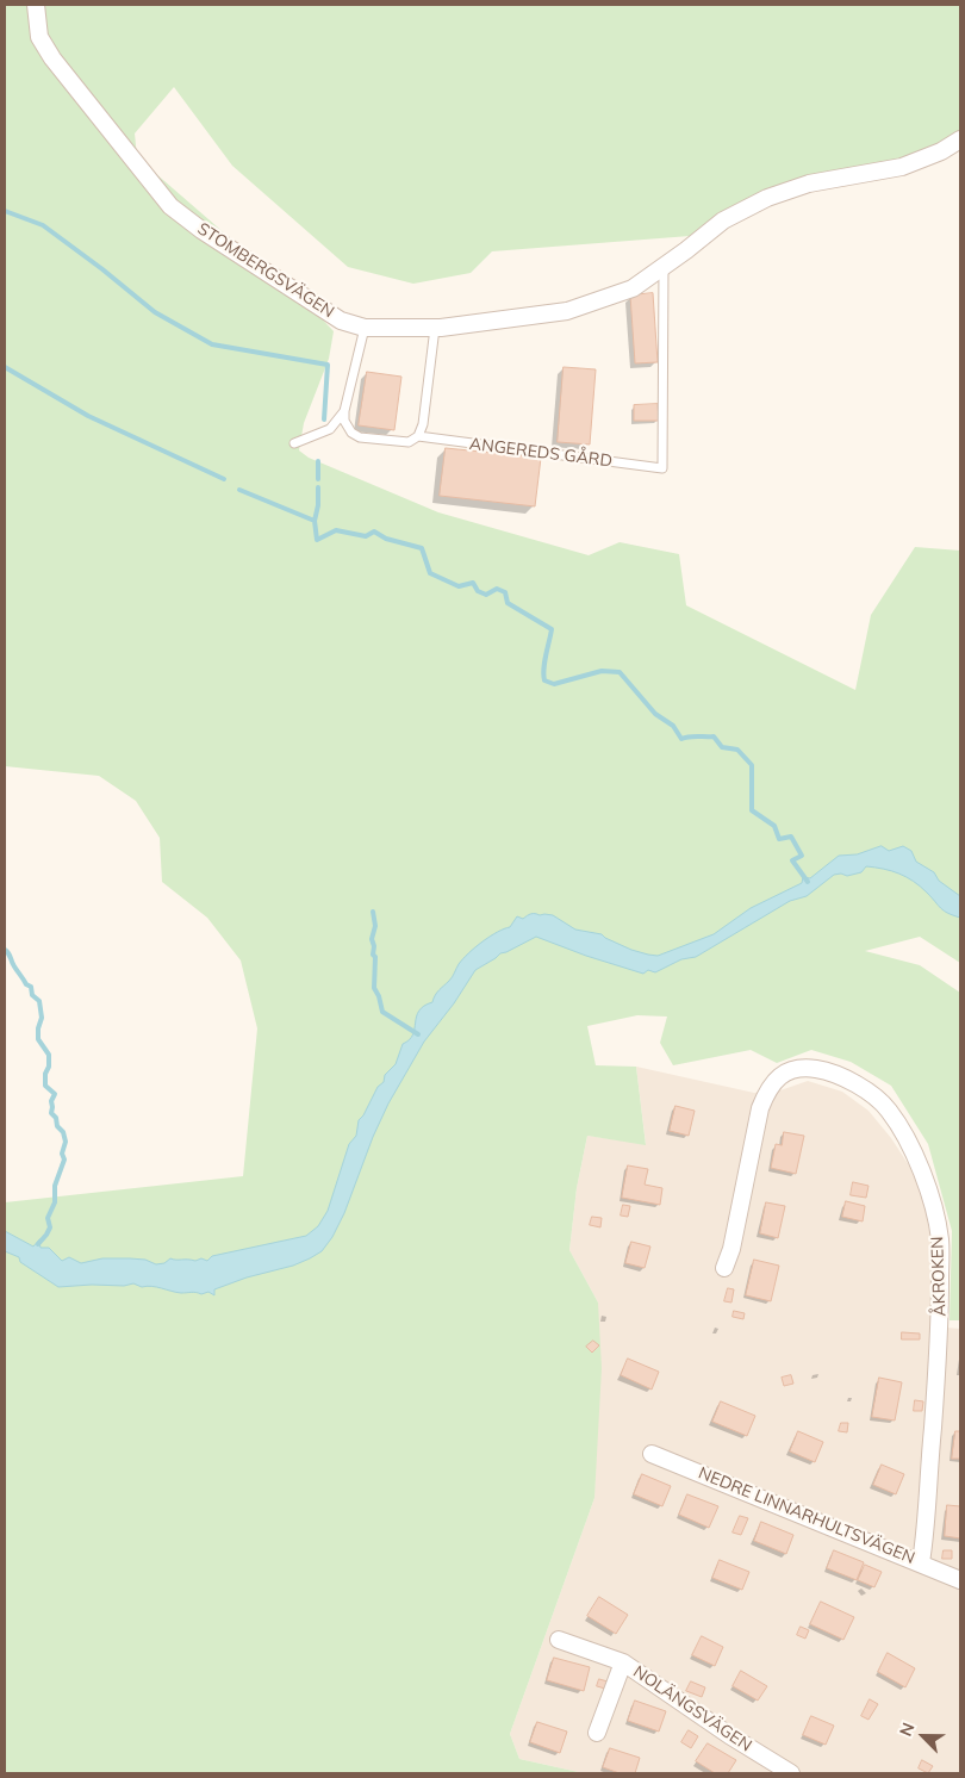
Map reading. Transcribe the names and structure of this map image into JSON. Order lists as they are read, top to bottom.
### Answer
{
  "streets": {
    "street": [
      "STOMBERGSVÄGEN",
      "ÅKROKEN",
      "NEDRE LINNARHULTSVÄGEN",
      "NOLÄNGSVÄGEN"
    ],
    "lane": ["ANGEREDS GÅRD"]
  },
  "crossings": [
    ["STOMBERGSVÄGEN", "ANGEREDS GÅRD"],
    ["ÅKROKEN", "NEDRE LINNARHULTSVÄGEN"]
  ],
  "north": "top left"
}
